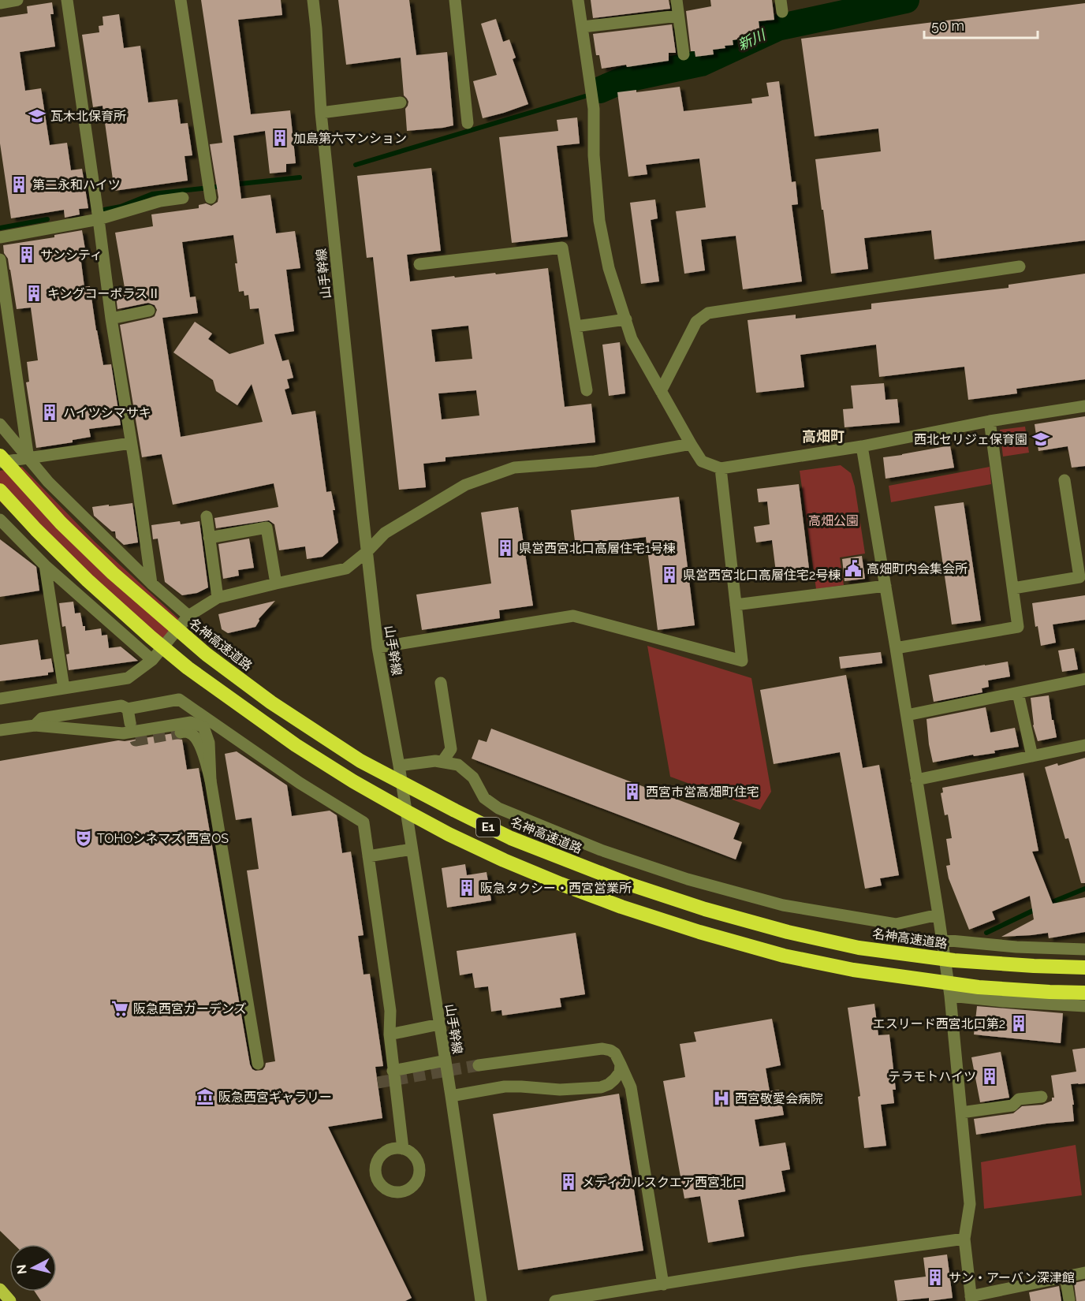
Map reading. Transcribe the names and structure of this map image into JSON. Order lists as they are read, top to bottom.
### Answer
{
  "streets": {
    "highway": ["名神高速道路", "E1"],
    "street": ["山手幹線"]
  },
  "districts": ["高畑町"],
  "water": ["新川"],
  "parks": ["高畑公園"],
  "places": {
    "school or university": ["瓦木北保育所", "西北セリジェ保育園"],
    "building": [
      "加島第六マンション",
      "第二永和ハイツ",
      "サンシティ",
      "キングコーポラスⅡ",
      "ハイツシマサキ",
      "県営西宮北口高層住宅1号棟",
      "県営西宮北口高層住宅2号棟",
      "西宮市営高畑町住宅",
      "阪急タクシー・西宮営業所",
      "エスリード西宮北口第2",
      "テラモトハイツ",
      "メディカルスクエア西宮北口",
      "サン・アーバン深津館"
    ],
    "public building": ["高畑町内会集会所"],
    "theatre": ["TOHOシネマズ 西宮OS"],
    "supermarket": ["阪急西宮ガーデンズ"],
    "museum": ["阪急西宮ギャラリー"],
    "hospital": ["西宮敬愛会病院"]
  },
  "scale_bar": "50 m",
  "north": "left"
}
